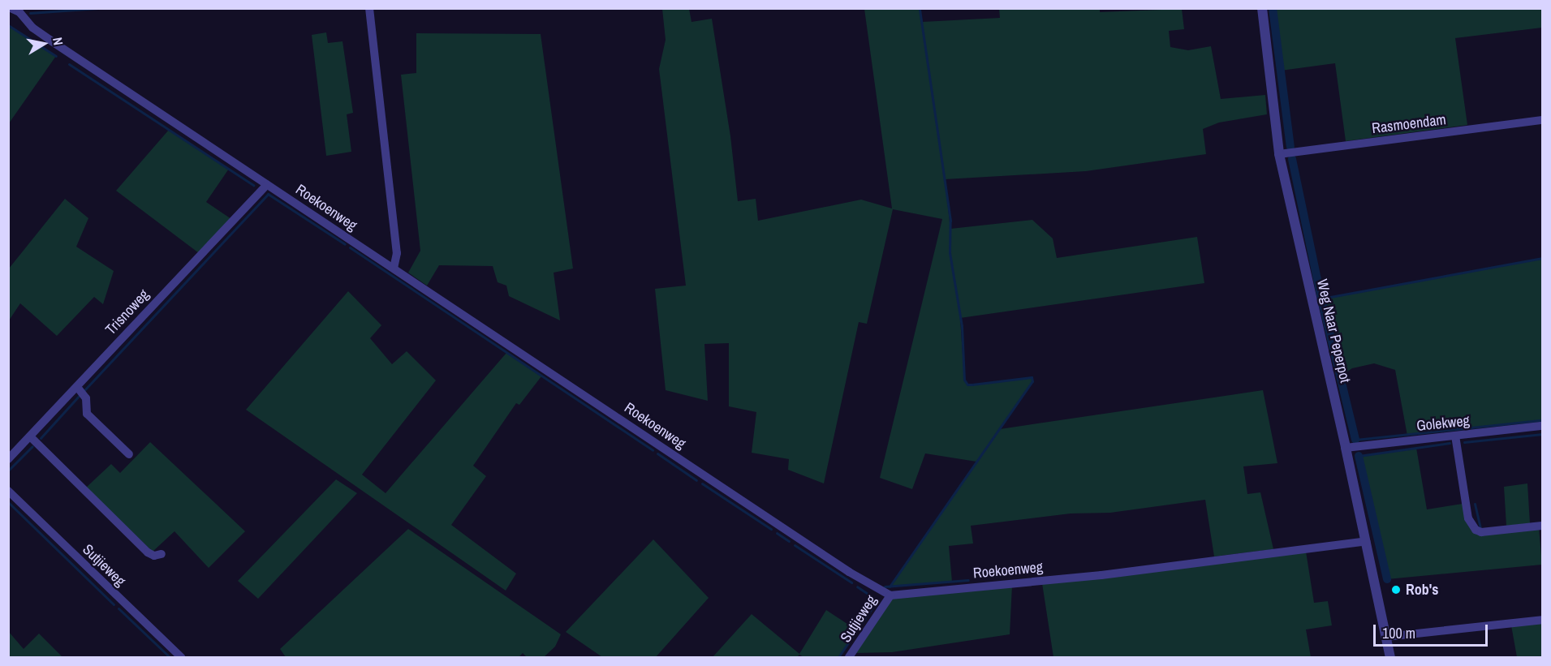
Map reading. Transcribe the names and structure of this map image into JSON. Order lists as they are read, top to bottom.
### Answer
{
  "streets": {
    "street": [
      "Rasmoendam",
      "Roekoenweg",
      "Trisnoweg",
      "Weg Naar Peperpot",
      "Golekweg",
      "Sutjieweg"
    ]
  },
  "crossings": [
    ["Rasmoendam", "Weg Naar Peperpot"],
    ["Roekoenweg", "Trisnoweg"],
    ["Roekoenweg", "Weg Naar Peperpot"],
    ["Roekoenweg", "Sutjieweg"],
    ["Weg Naar Peperpot", "Golekweg"]
  ],
  "places": ["Rob's"],
  "scale_bar": "100 m",
  "north": "right"
}
